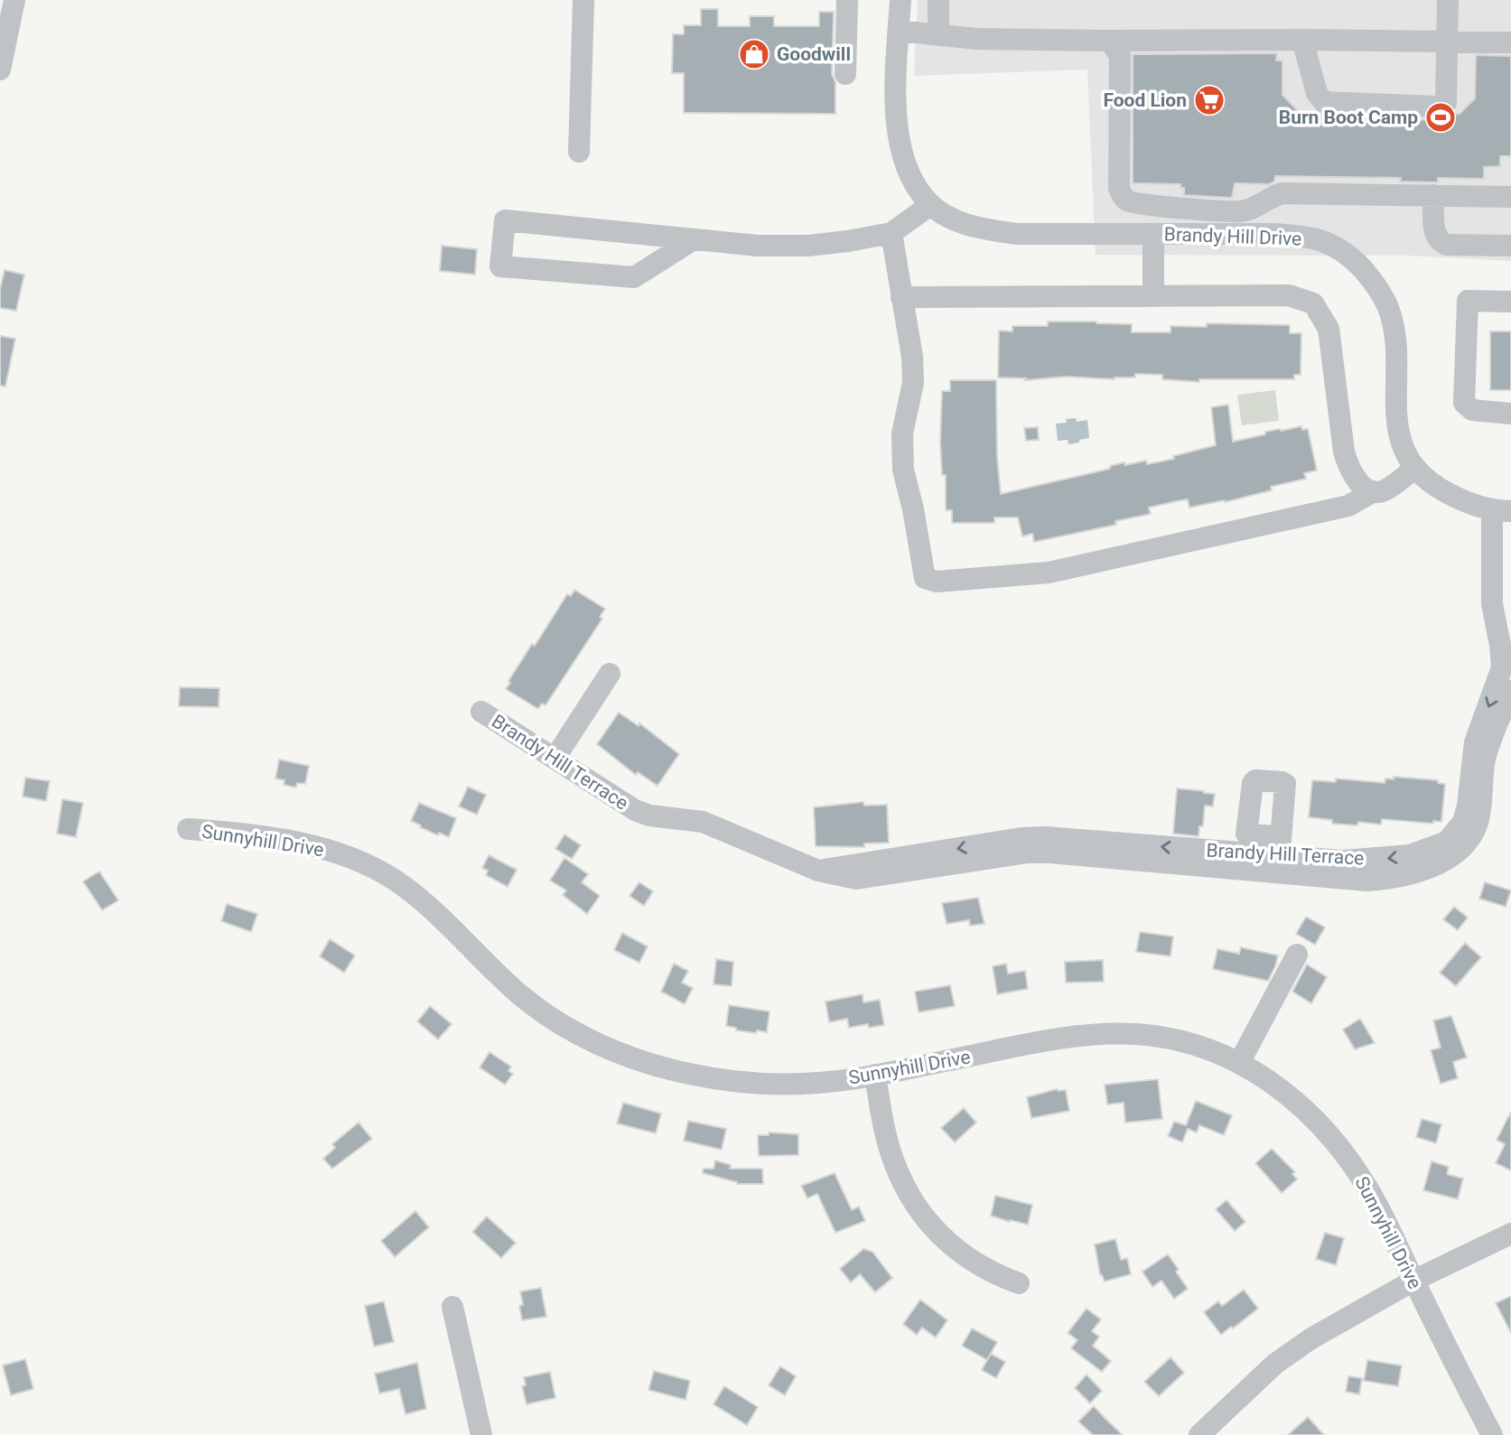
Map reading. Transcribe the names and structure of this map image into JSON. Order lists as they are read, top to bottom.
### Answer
{
  "streets": {
    "street": ["Brandy Hill Drive", "Brandy Hill Terrace", "Sunnyhill Drive"]
  },
  "crossings": [
    ["Brandy Hill Drive", "Brandy Hill Terrace"]
  ],
  "places": {
    "shop": ["Goodwill"],
    "supermarket": ["Food Lion"],
    "sports": ["Burn Boot Camp"]
  }
}
